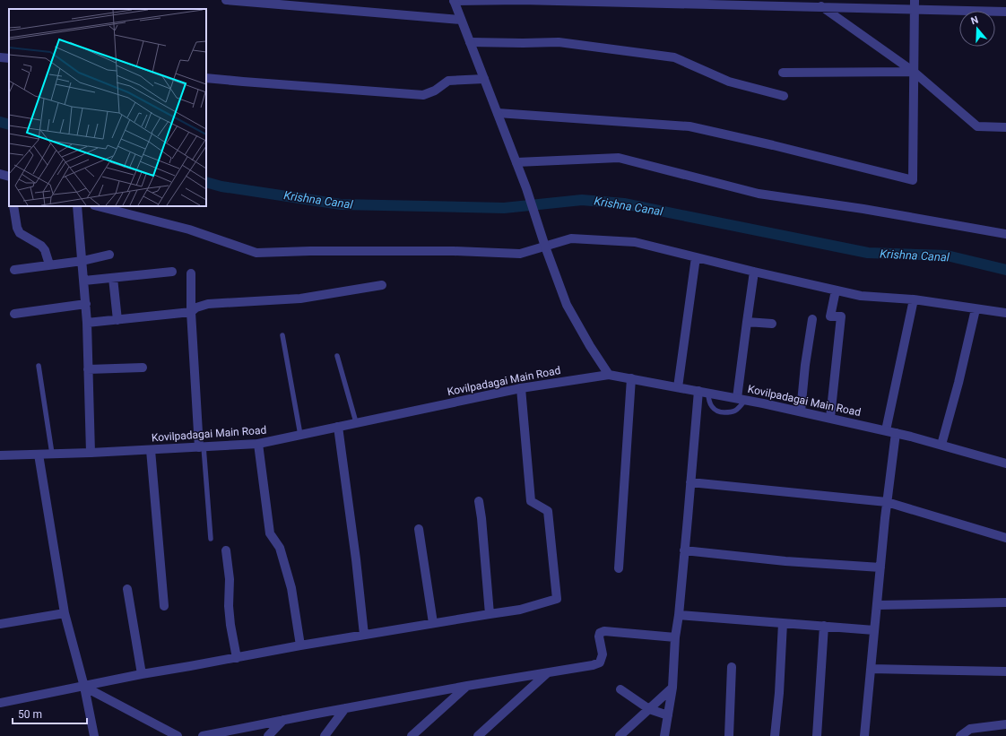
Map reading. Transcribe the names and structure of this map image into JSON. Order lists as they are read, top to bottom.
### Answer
{
  "streets": {
    "street": ["Kovilpadagai Main Road"]
  },
  "water": ["Krishna Canal"],
  "scale_bar": "50 m",
  "north": "top"
}
